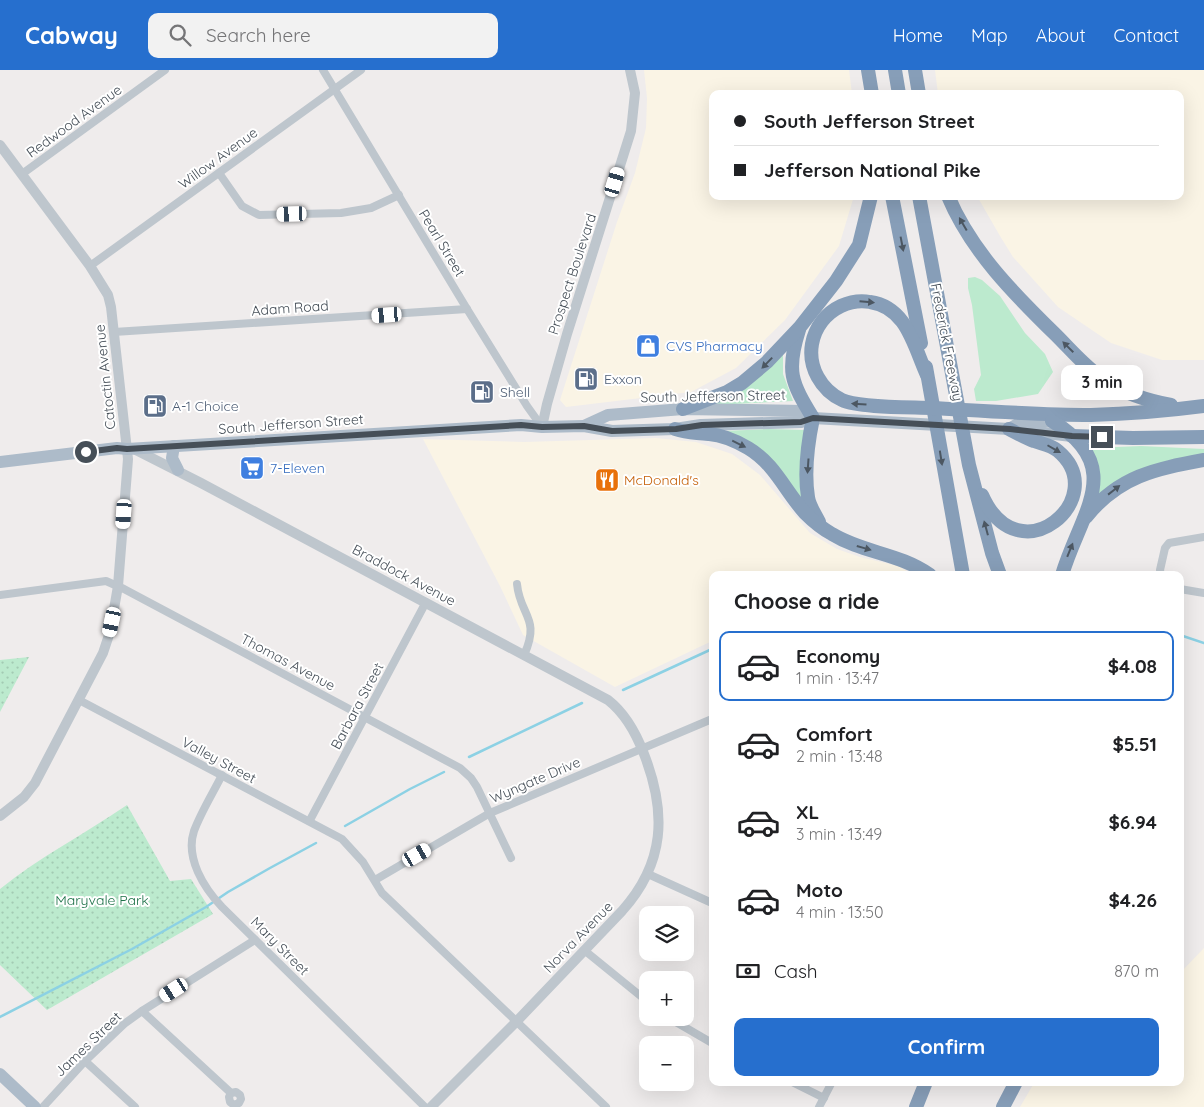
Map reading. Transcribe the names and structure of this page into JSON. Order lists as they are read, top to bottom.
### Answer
{
  "streets": {
    "highway": ["Frederick Freeway"],
    "main road": ["South Jefferson Street"],
    "street": [
      "Redwood Avenue",
      "Willow Avenue",
      "Pearl Street",
      "Prospect Boulevard",
      "Adam Road",
      "Catoctin Avenue",
      "Braddock Avenue",
      "Thomas Avenue",
      "Barbara Street",
      "Valley Street",
      "Wyngate Drive",
      "Norva Avenue",
      "Mary Street",
      "James Street"
    ]
  },
  "crossings": [
    ["Redwood Avenue", "Catoctin Avenue"],
    ["Willow Avenue", "Pearl Street"],
    ["Willow Avenue", "Catoctin Avenue"],
    ["Pearl Street", "Prospect Boulevard"],
    ["Pearl Street", "Adam Road"],
    ["Pearl Street", "South Jefferson Street"],
    ["Prospect Boulevard", "South Jefferson Street"],
    ["Adam Road", "Catoctin Avenue"],
    ["Catoctin Avenue", "South Jefferson Street"],
    ["Catoctin Avenue", "Braddock Avenue"],
    ["Catoctin Avenue", "Thomas Avenue"],
    ["Catoctin Avenue", "Valley Street"],
    ["South Jefferson Street", "Braddock Avenue"],
    ["Braddock Avenue", "Barbara Street"],
    ["Braddock Avenue", "Wyngate Drive"],
    ["Braddock Avenue", "Norva Avenue"],
    ["Thomas Avenue", "Barbara Street"],
    ["Thomas Avenue", "Wyngate Drive"],
    ["Barbara Street", "Valley Street"],
    ["Valley Street", "Wyngate Drive"],
    ["Valley Street", "Mary Street"],
    ["Wyngate Drive", "Norva Avenue"],
    ["Mary Street", "James Street"]
  ],
  "parks": ["Maryvale Park"],
  "places": {
    "shop": ["CVS Pharmacy"],
    "fuel station": ["Exxon", "Shell", "A-1 Choice"],
    "supermarket": ["7-Eleven"],
    "restaurant": ["McDonald's"]
  },
  "page": {
    "header": "Cabway",
    "search": "Search here",
    "nav": [
      "Home",
      "Map",
      "About",
      "Contact"
    ],
    "banner": ["South Jefferson Street", "Jefferson National Pike"],
    "bubble": "3 min",
    "heading": "Choose a ride",
    "list": [
      {
        "name": "Economy",
        "note": "1 min · 13:47",
        "value": "$4.08"
      },
      {
        "name": "Comfort",
        "note": "2 min · 13:48",
        "value": "$5.51"
      },
      {
        "name": "XL",
        "note": "3 min · 13:49",
        "value": "$6.94"
      },
      {
        "name": "Moto",
        "note": "4 min · 13:50",
        "value": "$4.26"
      }
    ],
    "map_buttons": ["+", "−"],
    "pay": ["Cash", "870 m"],
    "buttons": "Confirm"
  }
}
